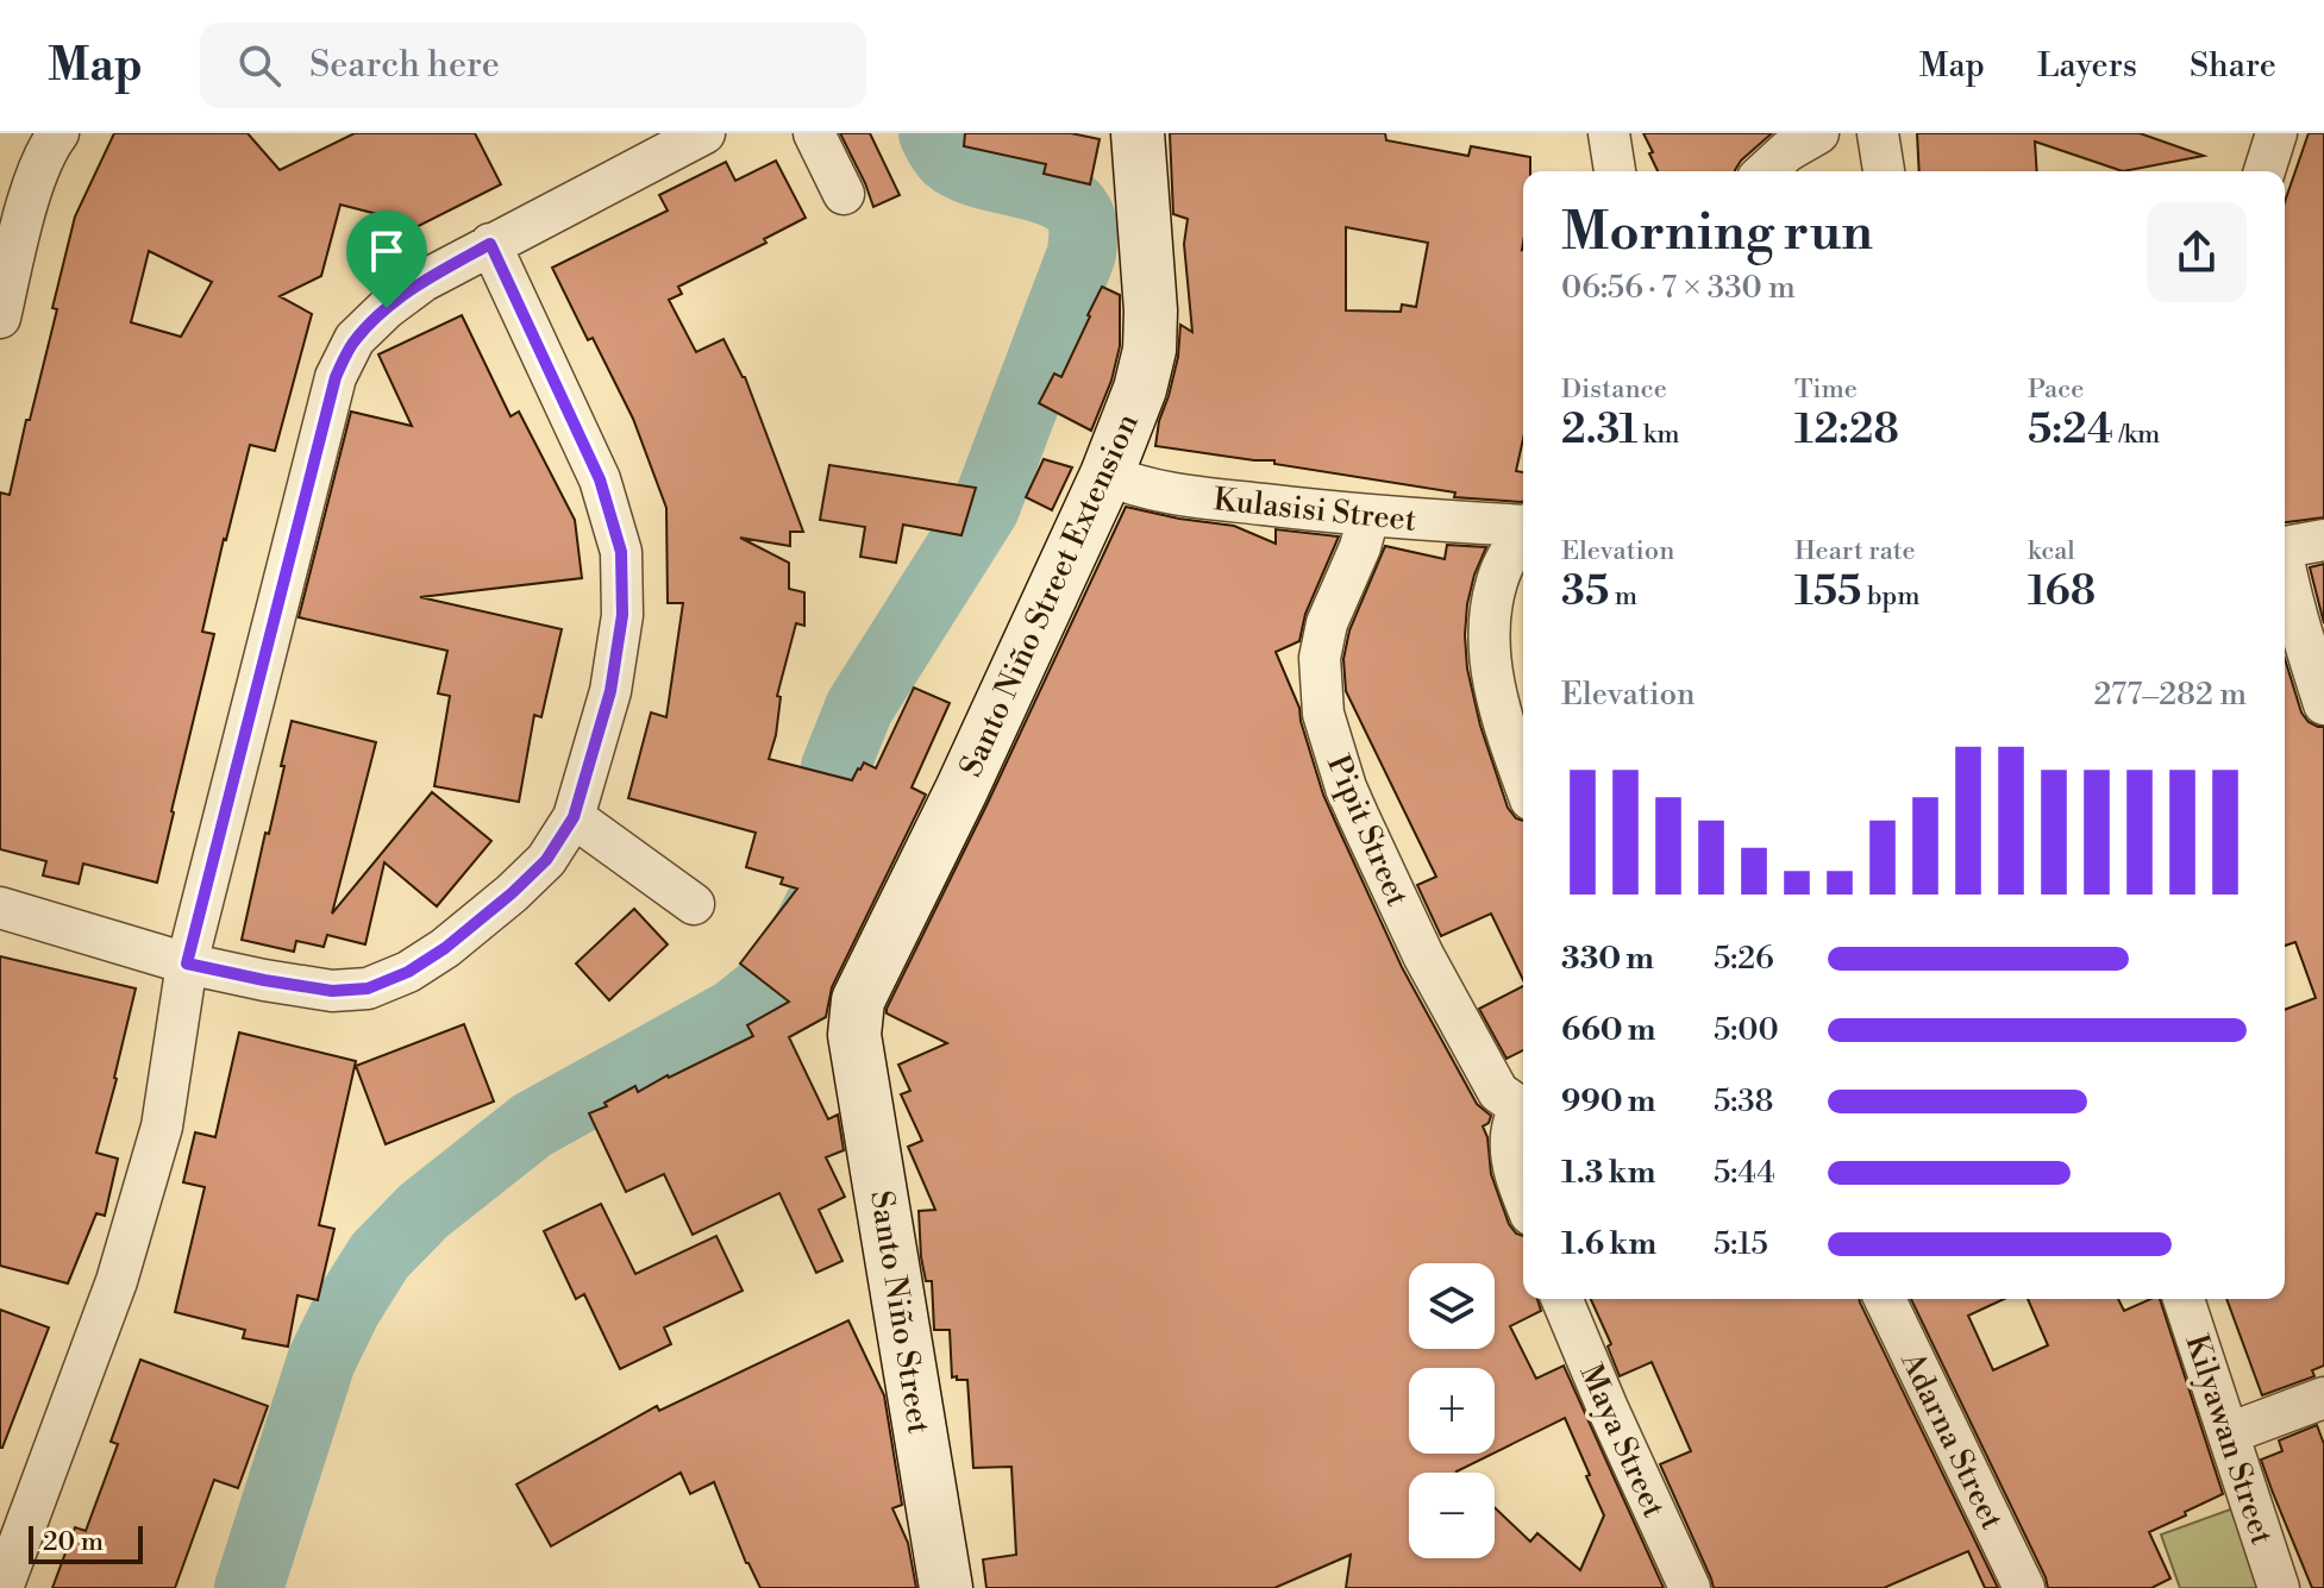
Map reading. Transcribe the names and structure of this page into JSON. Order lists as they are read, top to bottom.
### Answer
{
  "streets": {
    "main road": ["Santo Niño Street Extension", "Santo Niño Street"],
    "street": [
      "Kulasisi Street",
      "Pipit Street",
      "Kilyawan Street",
      "Maya Street",
      "Adarna Street"
    ]
  },
  "crossings": [
    ["Kulasisi Street", "Santo Niño Street Extension"],
    ["Kulasisi Street", "Pipit Street"],
    ["Santo Niño Street Extension", "Santo Niño Street"]
  ],
  "scale_bar": "20 m",
  "page": {
    "header": "Map",
    "search": "Search here",
    "nav": ["Map", "Layers", "Share"],
    "heading": ["Morning run", "06:56 · 7 × 330 m"],
    "stats": [
      ["Distance", "2.31 km"],
      ["Time", "12:28"],
      ["Pace", "5:24 /km"],
      ["Elevation", "35 m"],
      ["Heart rate", "155 bpm"],
      ["kcal", "168"]
    ],
    "chart": ["Elevation", "277–282 m"],
    "list": [
      {
        "name": "330 m",
        "note": "5:26"
      },
      {
        "name": "660 m",
        "note": "5:00"
      },
      {
        "name": "990 m",
        "note": "5:38"
      },
      {
        "name": "1.3 km",
        "note": "5:44"
      },
      {
        "name": "1.6 km",
        "note": "5:15"
      }
    ],
    "map_buttons": ["+", "−"],
    "scale": "20 m"
  }
}
